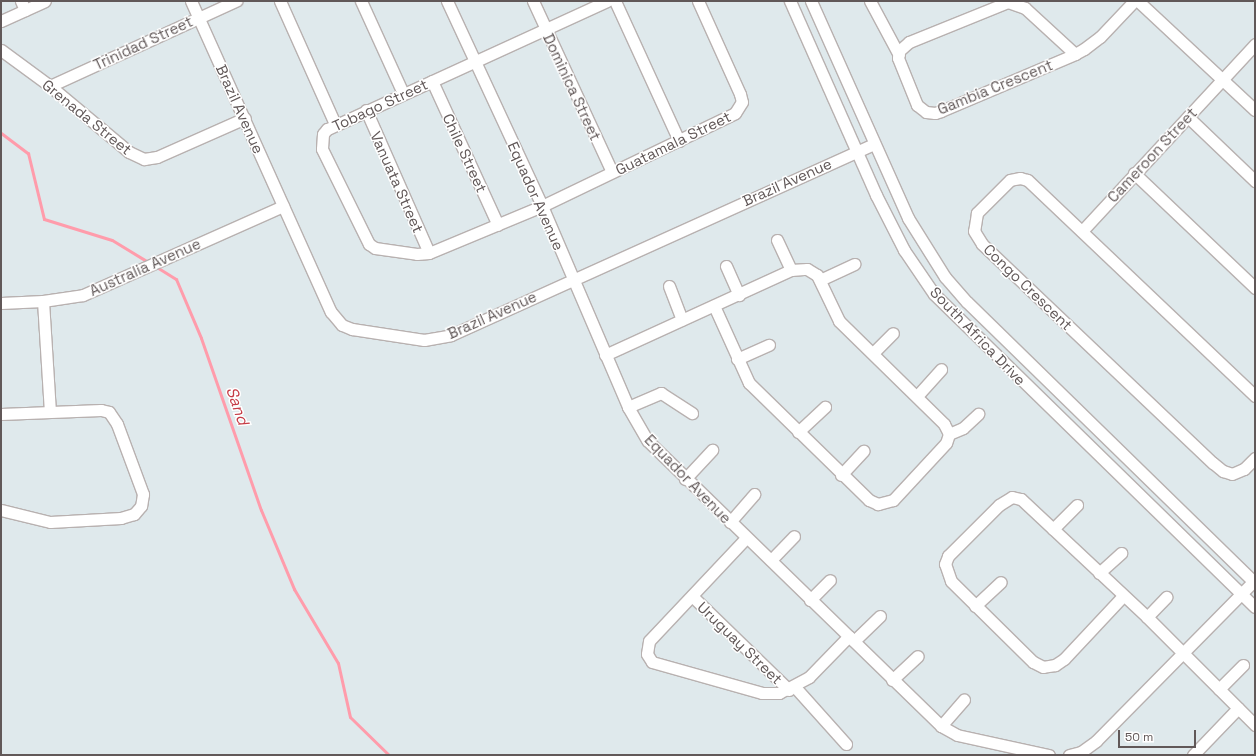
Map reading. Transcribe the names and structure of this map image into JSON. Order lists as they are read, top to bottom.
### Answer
{
  "streets": {
    "street": [
      "Trinidad Street",
      "Dominica Street",
      "Gambia Crescent",
      "Tobago Street",
      "Brazil Avenue",
      "Grenada Street",
      "Guatamala Street",
      "Chile Street",
      "Cameroon Street",
      "Vanuata Street",
      "Equador Avenue",
      "Australia Avenue",
      "Congo Crescent",
      "South Africa Drive",
      "Uruguay Street"
    ]
  },
  "crossings": [
    ["Trinidad Street", "Brazil Avenue"],
    ["Trinidad Street", "Grenada Street"],
    ["Dominica Street", "Tobago Street"],
    ["Dominica Street", "Guatamala Street"],
    ["Tobago Street", "Guatamala Street"],
    ["Tobago Street", "Chile Street"],
    ["Tobago Street", "Vanuata Street"],
    ["Tobago Street", "Equador Avenue"],
    ["Brazil Avenue", "Grenada Street"],
    ["Brazil Avenue", "Equador Avenue"],
    ["Brazil Avenue", "Australia Avenue"],
    ["Brazil Avenue", "South Africa Drive"],
    ["Guatamala Street", "Equador Avenue"],
    ["Cameroon Street", "Congo Crescent"]
  ],
  "water": ["Sand"],
  "scale_bar": "50 m"
}
